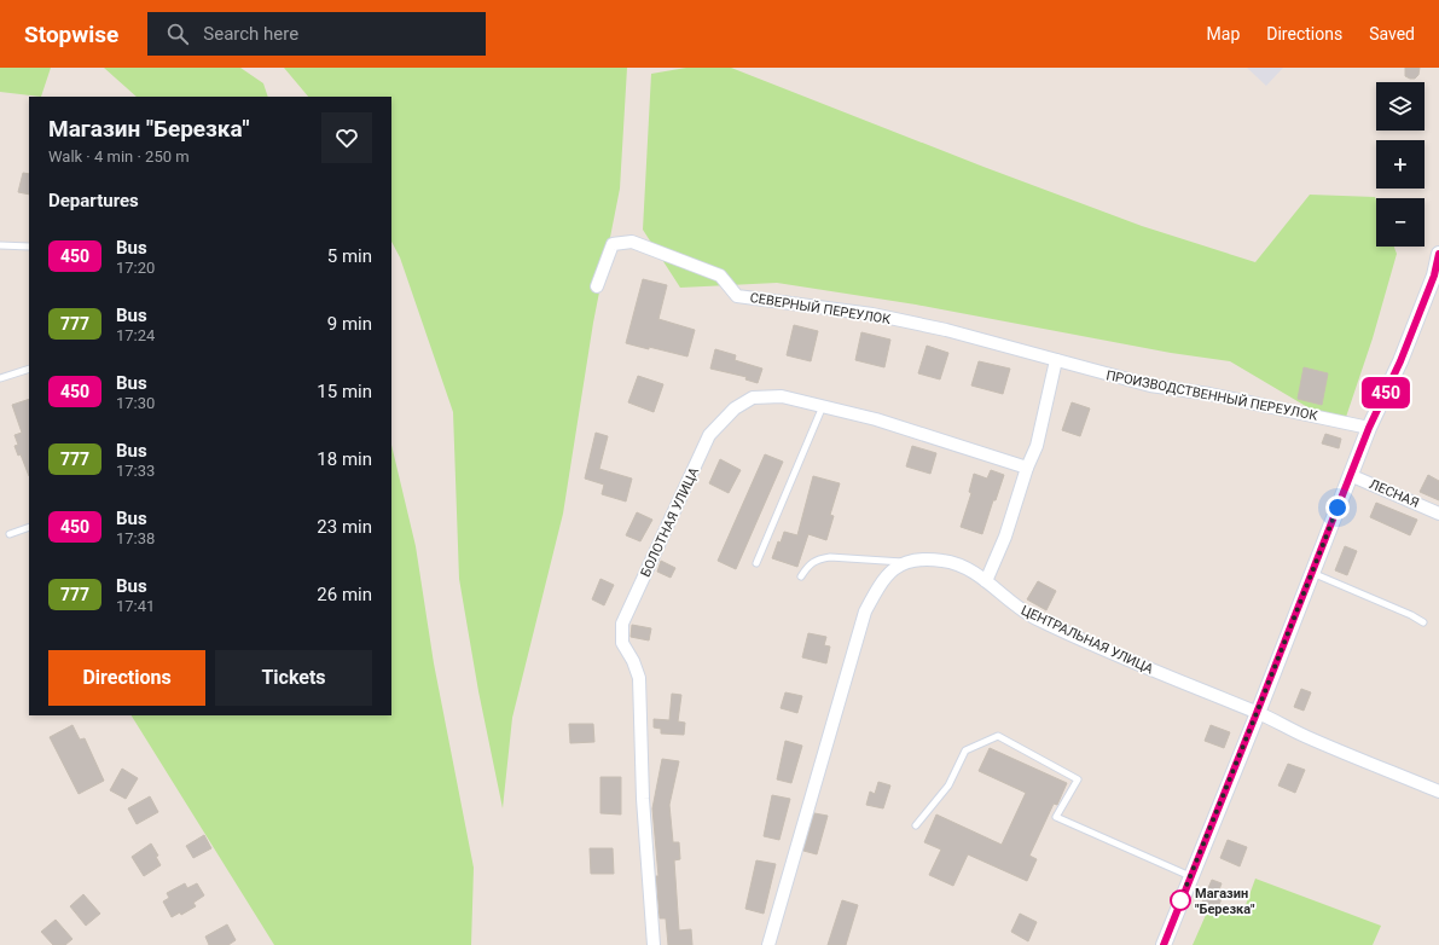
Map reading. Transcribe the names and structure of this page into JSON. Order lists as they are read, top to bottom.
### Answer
{
  "streets": {
    "street": [
      "СЕВЕРНЫЙ ПЕРЕУЛОК",
      "ПРОИЗВОДСТВЕННЫЙ ПЕРЕУЛОК",
      "ЛЕСНАЯ",
      "БОЛОТНАЯ УЛИЦА",
      "ЦЕНТРАЛЬНАЯ УЛИЦА"
    ]
  },
  "crossings": [
    ["СЕВЕРНЫЙ ПЕРЕУЛОК", "ПРОИЗВОДСТВЕННЫЙ ПЕРЕУЛОК"]
  ],
  "places": ["Магазин \"Березка\""],
  "lines": ["bus line 450"],
  "page": {
    "header": "Stopwise",
    "search": "Search here",
    "nav": ["Map", "Directions", "Saved"],
    "on_map": "450",
    "map_buttons": ["+", "−"],
    "heading": [
      ["Магазин \"Березка\"", "Walk · 4 min · 250 m"],
      "Departures"
    ],
    "list": [
      {
        "mark": "450",
        "name": "Bus",
        "note": "17:20",
        "value": "5 min"
      },
      {
        "mark": "777",
        "name": "Bus",
        "note": "17:24",
        "value": "9 min"
      },
      {
        "mark": "450",
        "name": "Bus",
        "note": "17:30",
        "value": "15 min"
      },
      {
        "mark": "777",
        "name": "Bus",
        "note": "17:33",
        "value": "18 min"
      },
      {
        "mark": "450",
        "name": "Bus",
        "note": "17:38",
        "value": "23 min"
      },
      {
        "mark": "777",
        "name": "Bus",
        "note": "17:41",
        "value": "26 min"
      }
    ],
    "buttons": ["Directions", "Tickets"]
  }
}
